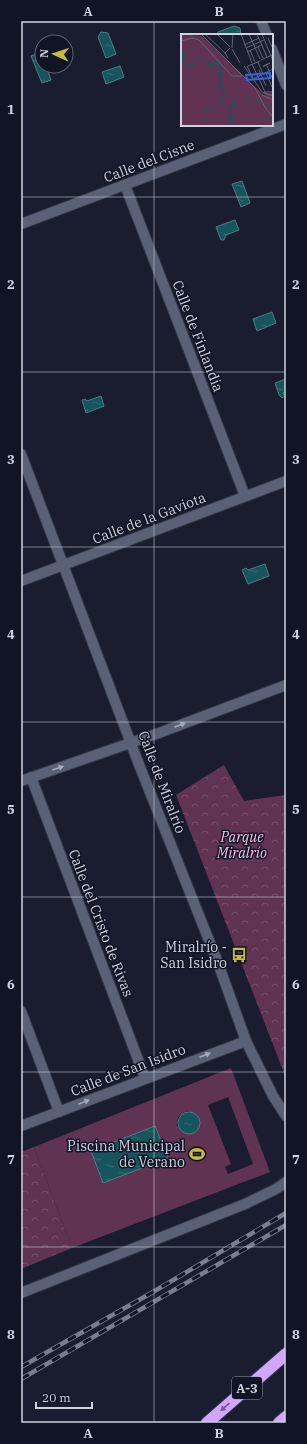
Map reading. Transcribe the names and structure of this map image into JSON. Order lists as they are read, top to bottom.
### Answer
{
  "streets": {
    "highway": ["A-3"],
    "street": [
      "Calle del Cisne",
      "Calle de Finlandia",
      "Calle de la Gaviota",
      "Calle de Miralrío",
      "Calle del Cristo de Rivas",
      "Calle de San Isidro"
    ]
  },
  "crossings": [
    ["Calle del Cisne", "Calle de Finlandia"],
    ["Calle de Finlandia", "Calle de la Gaviota"],
    ["Calle de la Gaviota", "Calle de Miralrío"],
    ["Calle de Miralrío", "Calle de San Isidro"],
    ["Calle del Cristo de Rivas", "Calle de San Isidro"]
  ],
  "one_way": ["Calle de San Isidro"],
  "parks": ["Parque Miralrío"],
  "places": {
    "bus stop": ["Miralrío - San Isidro"],
    "sports": ["Piscina Municipal de Verano"]
  },
  "scale_bar": "20 m",
  "north": "left",
  "grid": {
    "columns": ["A", "B"],
    "rows": [
      "1",
      "2",
      "3",
      "4",
      "5",
      "6",
      "7",
      "8"
    ]
  }
}
